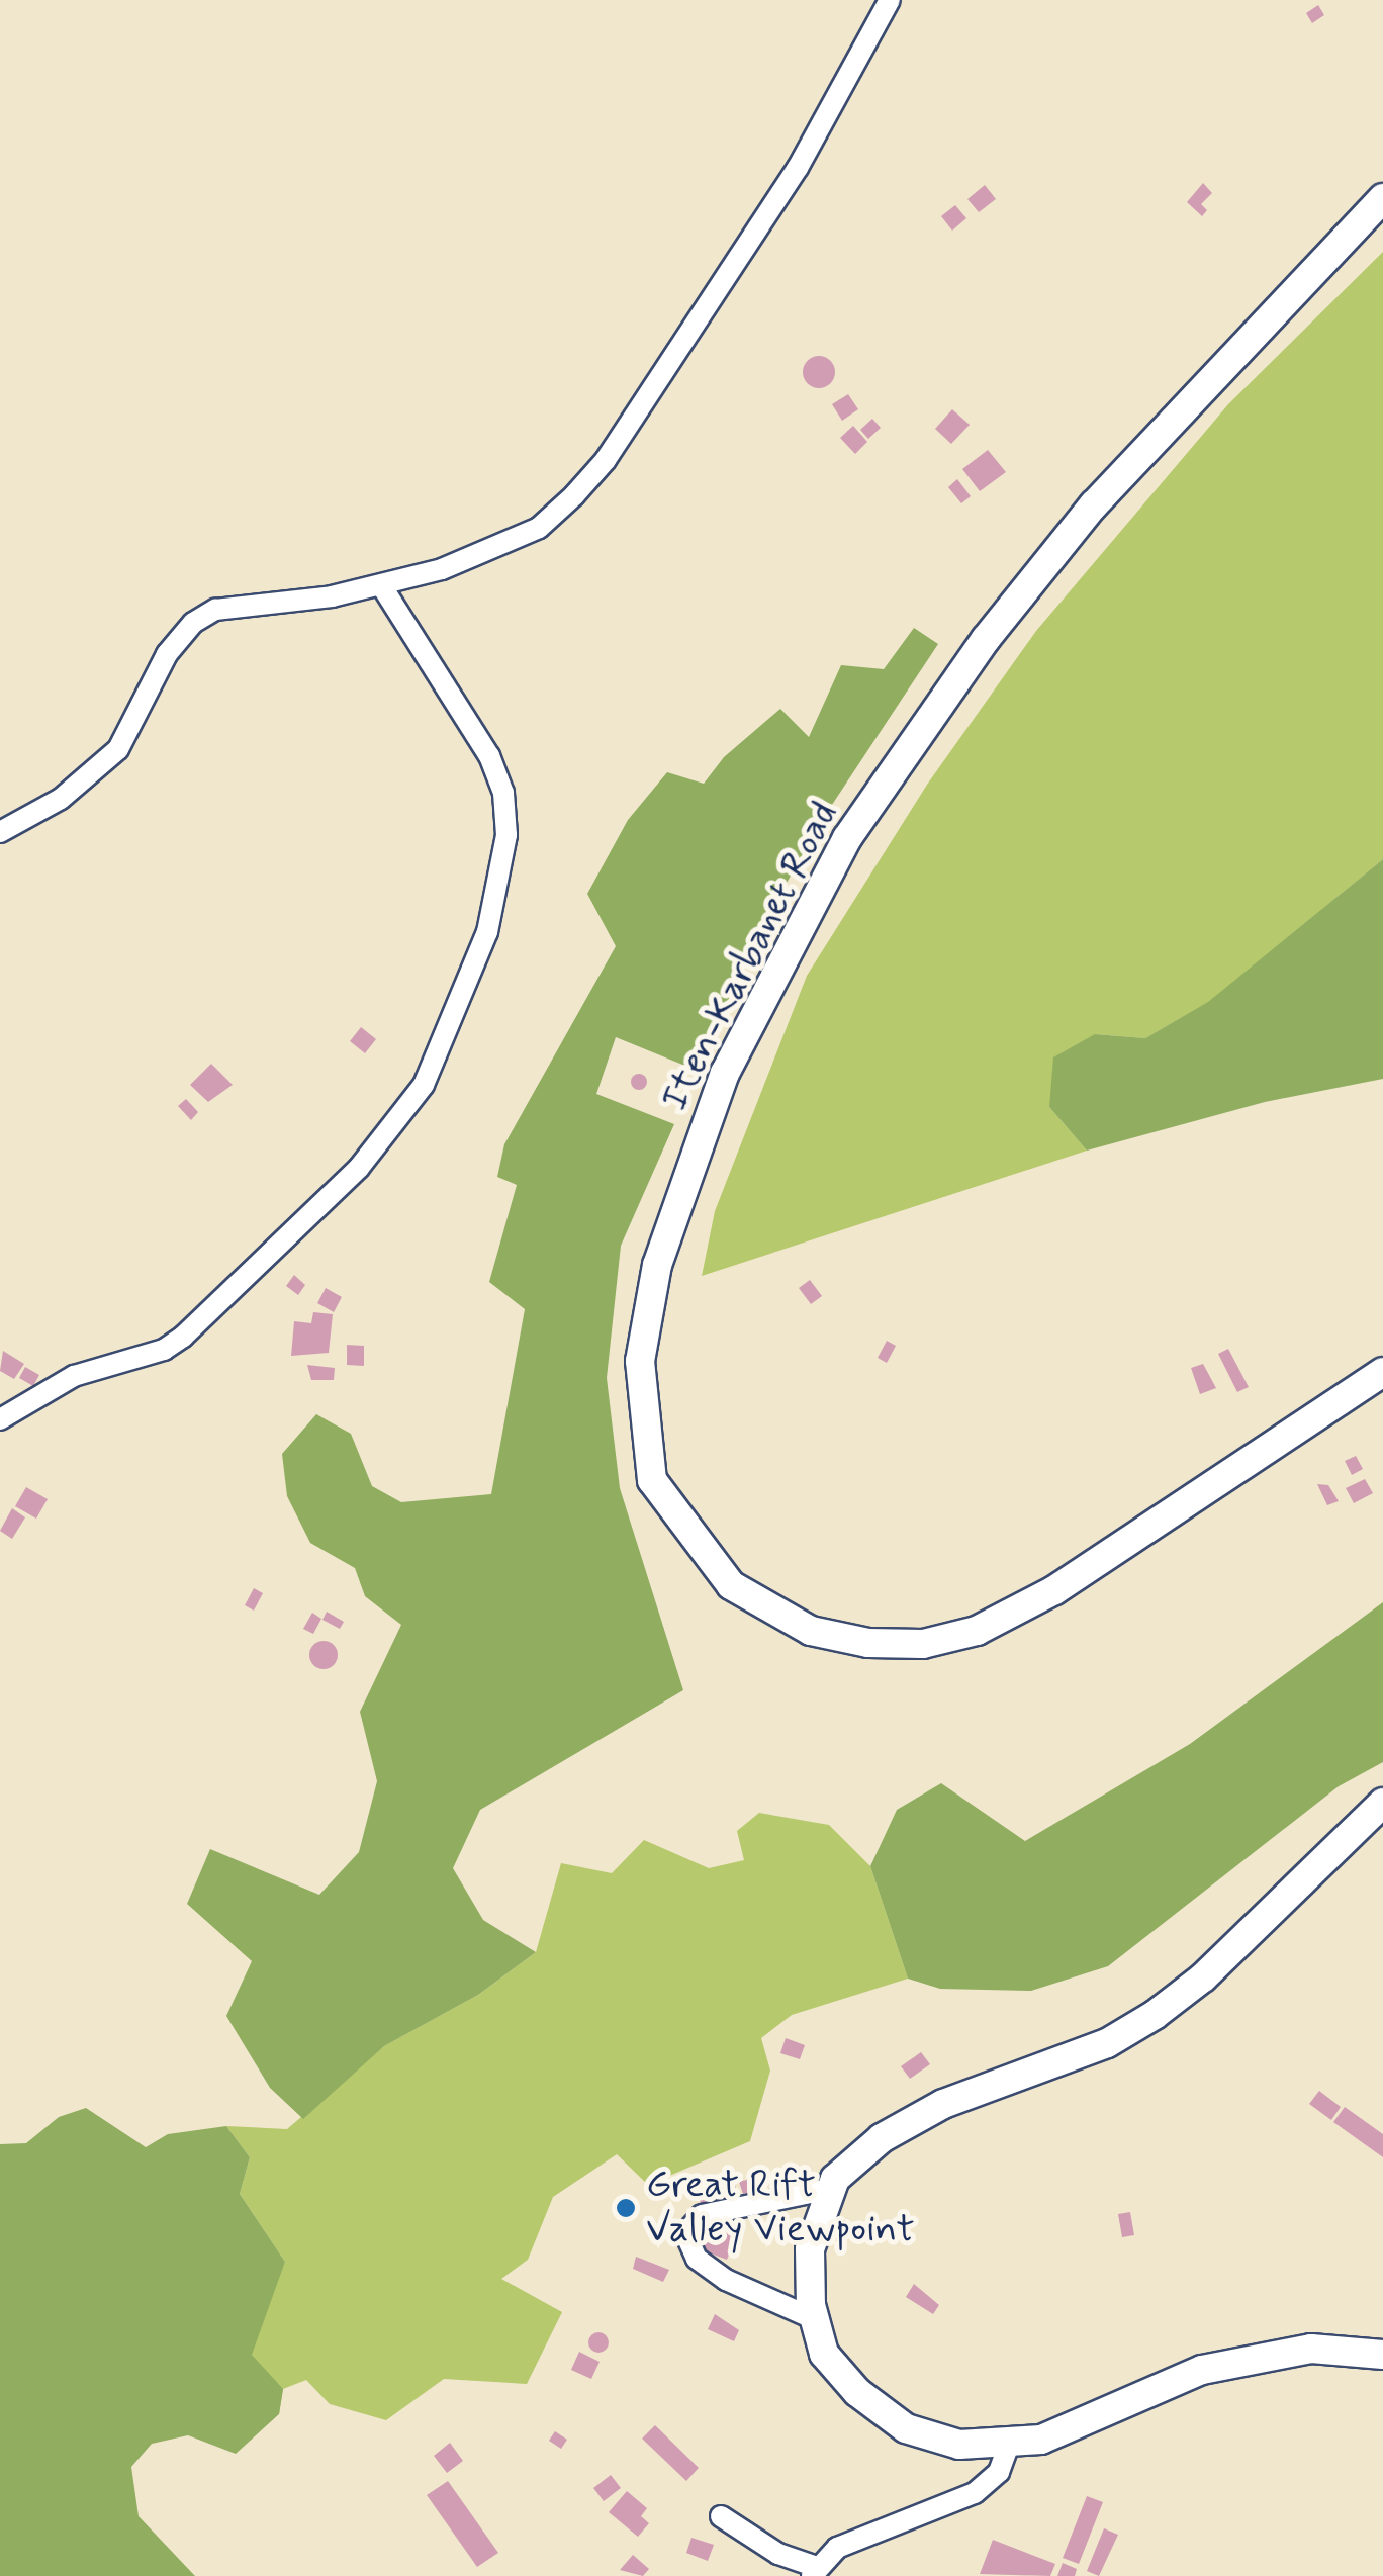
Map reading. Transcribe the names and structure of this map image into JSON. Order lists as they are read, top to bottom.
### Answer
{
  "streets": {
    "main road": ["Iten-Karbanet Road"]
  },
  "places": ["Great Rift Valley Viewpoint"]
}
